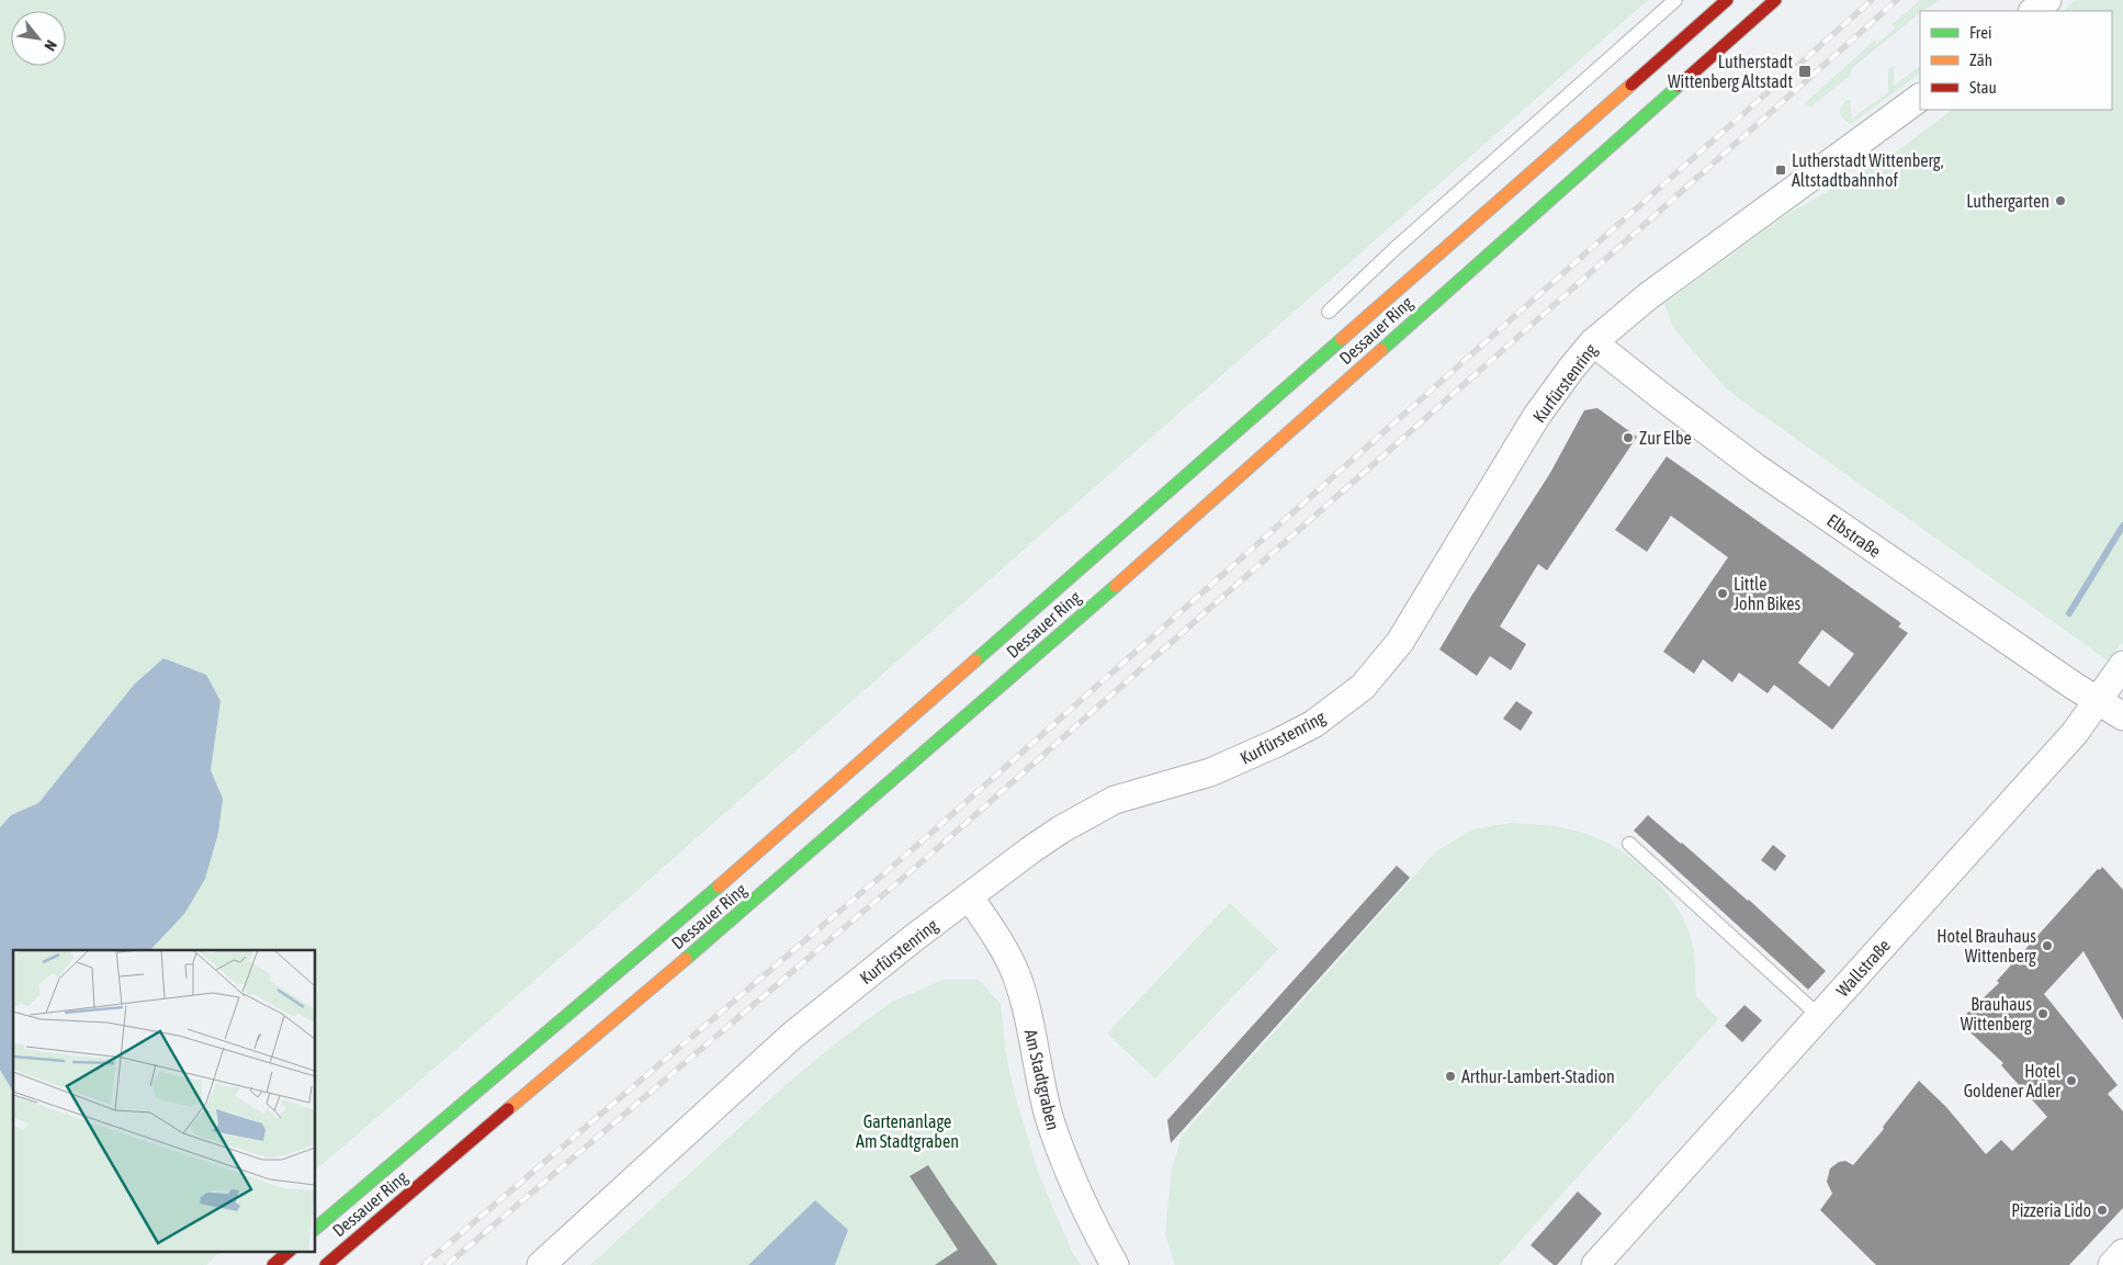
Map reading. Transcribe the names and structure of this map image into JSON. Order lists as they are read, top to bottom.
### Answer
{
  "streets": {
    "main road": ["Dessauer Ring"],
    "street": [
      "Kurfürstenring",
      "Elbstraße",
      "Wallstraße",
      "Am Stadtgraben"
    ]
  },
  "crossings": [
    ["Kurfürstenring", "Elbstraße"],
    ["Kurfürstenring", "Am Stadtgraben"],
    ["Elbstraße", "Wallstraße"]
  ],
  "parks": ["Gartenanlage Am Stadtgraben"],
  "places": {
    "transit": ["Lutherstadt Wittenberg Altstadt", "Lutherstadt Wittenberg, Altstadtbahnhof"],
    "other": [
      "Luthergarten",
      "Zur Elbe",
      "Little John Bikes",
      "Hotel Brauhaus Wittenberg",
      "Brauhaus Wittenberg",
      "Arthur-Lambert-Stadion",
      "Hotel Goldener Adler",
      "Pizzeria Lido"
    ]
  },
  "legend": ["Frei", "Zäh", "Stau"],
  "north": "bottom right"
}
